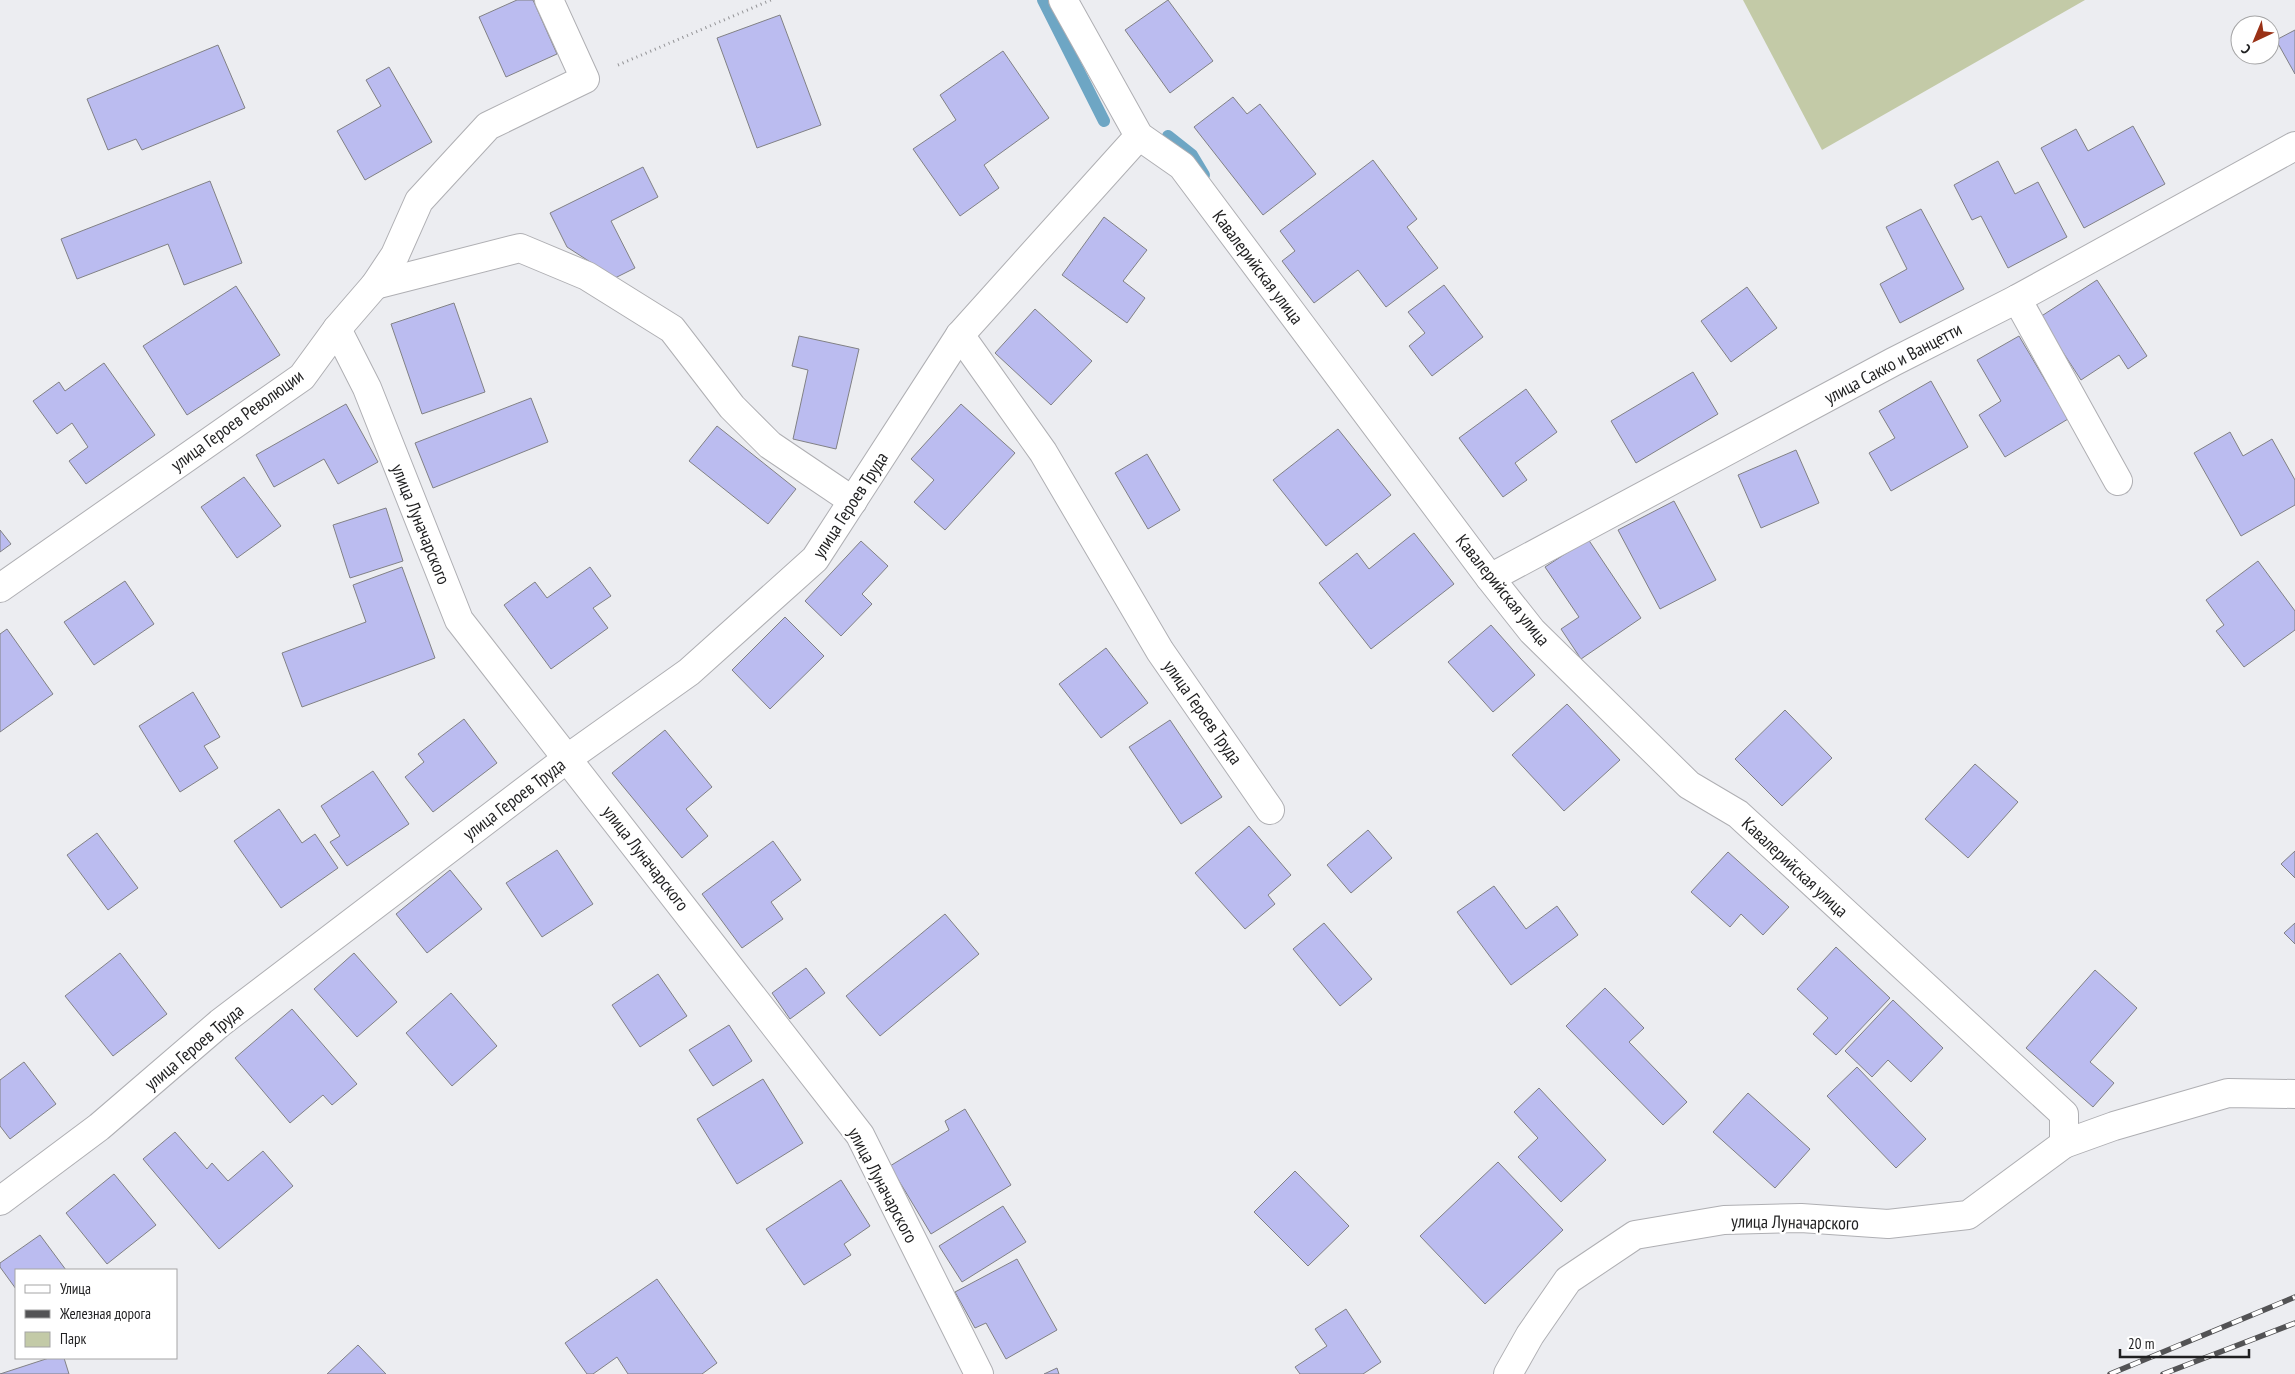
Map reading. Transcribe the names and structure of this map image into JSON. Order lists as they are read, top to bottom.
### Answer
{
  "streets": {
    "street": [
      "Кавалерийская улица",
      "улица Сакко и Ванцетти",
      "улица Героев Революции",
      "улица Героев Труда",
      "улица Луначарского"
    ]
  },
  "crossings": [
    ["Кавалерийская улица", "улица Сакко и Ванцетти"],
    ["Кавалерийская улица", "улица Героев Труда"],
    ["Кавалерийская улица", "улица Луначарского"],
    ["улица Героев Революции", "улица Луначарского"],
    ["улица Героев Труда", "улица Луначарского"]
  ],
  "legend": ["Улица", "Железная дорога", "Парк"],
  "scale_bar": "20 m",
  "north": "bottom left"
}
